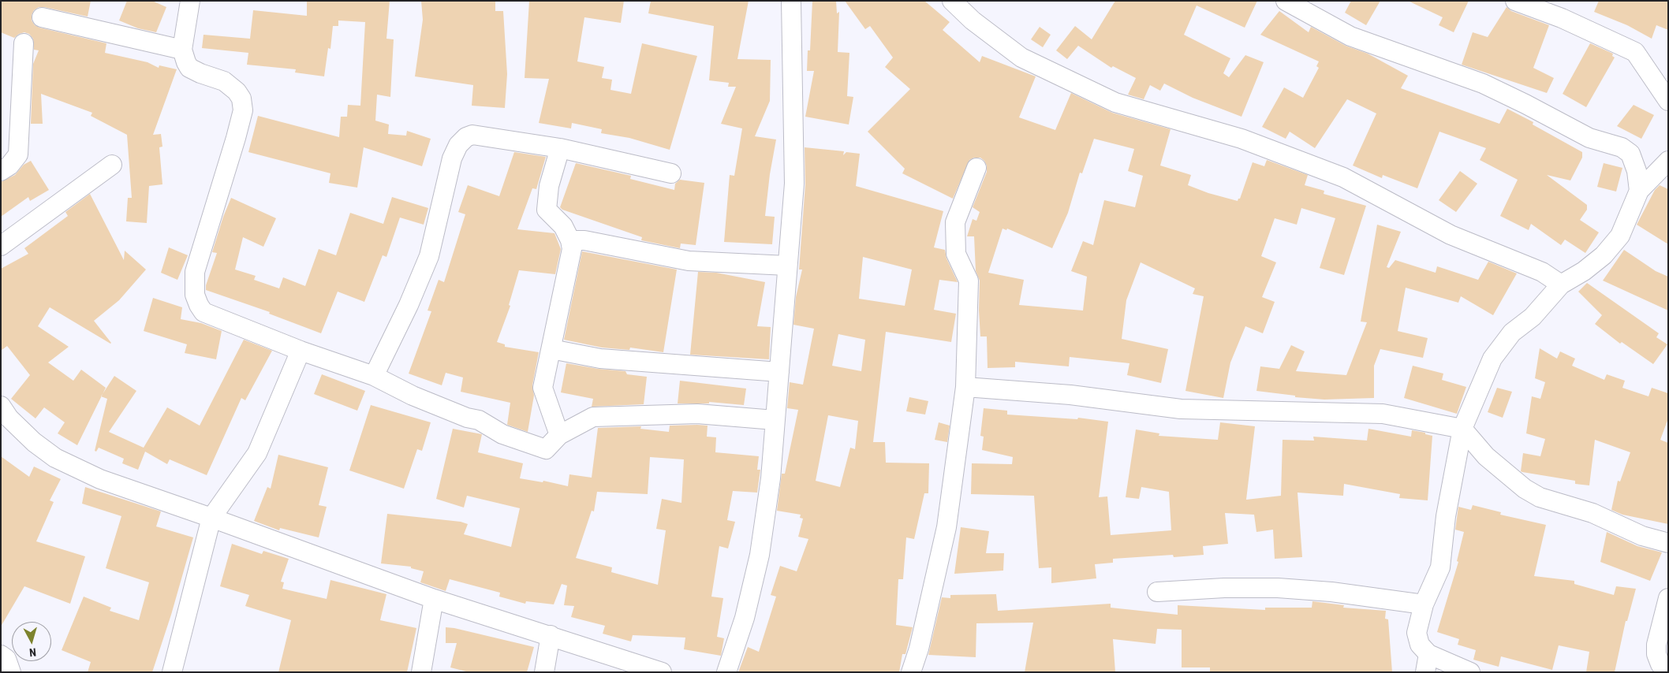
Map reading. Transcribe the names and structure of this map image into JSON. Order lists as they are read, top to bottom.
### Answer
{
  "north": "bottom"
}
